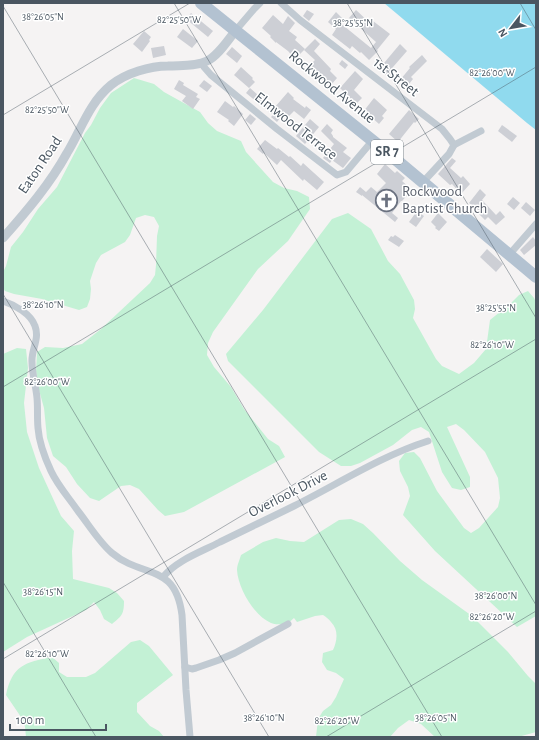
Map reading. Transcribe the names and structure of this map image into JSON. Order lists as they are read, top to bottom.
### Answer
{
  "streets": {
    "main road": ["Rockwood Avenue", "SR 7"],
    "street": [
      "1st Street",
      "Elmwood Terrace",
      "Eaton Road",
      "Overlook Drive"
    ]
  },
  "crossings": [
    ["Rockwood Avenue", "Elmwood Terrace"],
    ["Rockwood Avenue", "SR 7"],
    ["Rockwood Avenue", "Eaton Road"],
    ["Elmwood Terrace", "Eaton Road"],
    ["SR 7", "Eaton Road"]
  ],
  "places": {
    "church": ["Rockwood Baptist Church"]
  },
  "scale_bar": "100 m",
  "north": "bottom left",
  "coordinates": [
    "38°26'05\"N",
    "82°25'50\"W",
    "38°25'55\"N",
    "82°26'00\"W",
    "38°26'10\"N",
    "82°26'10\"W",
    "38°26'15\"N",
    "38°26'00\"N",
    "82°26'20\"W"
  ]
}
